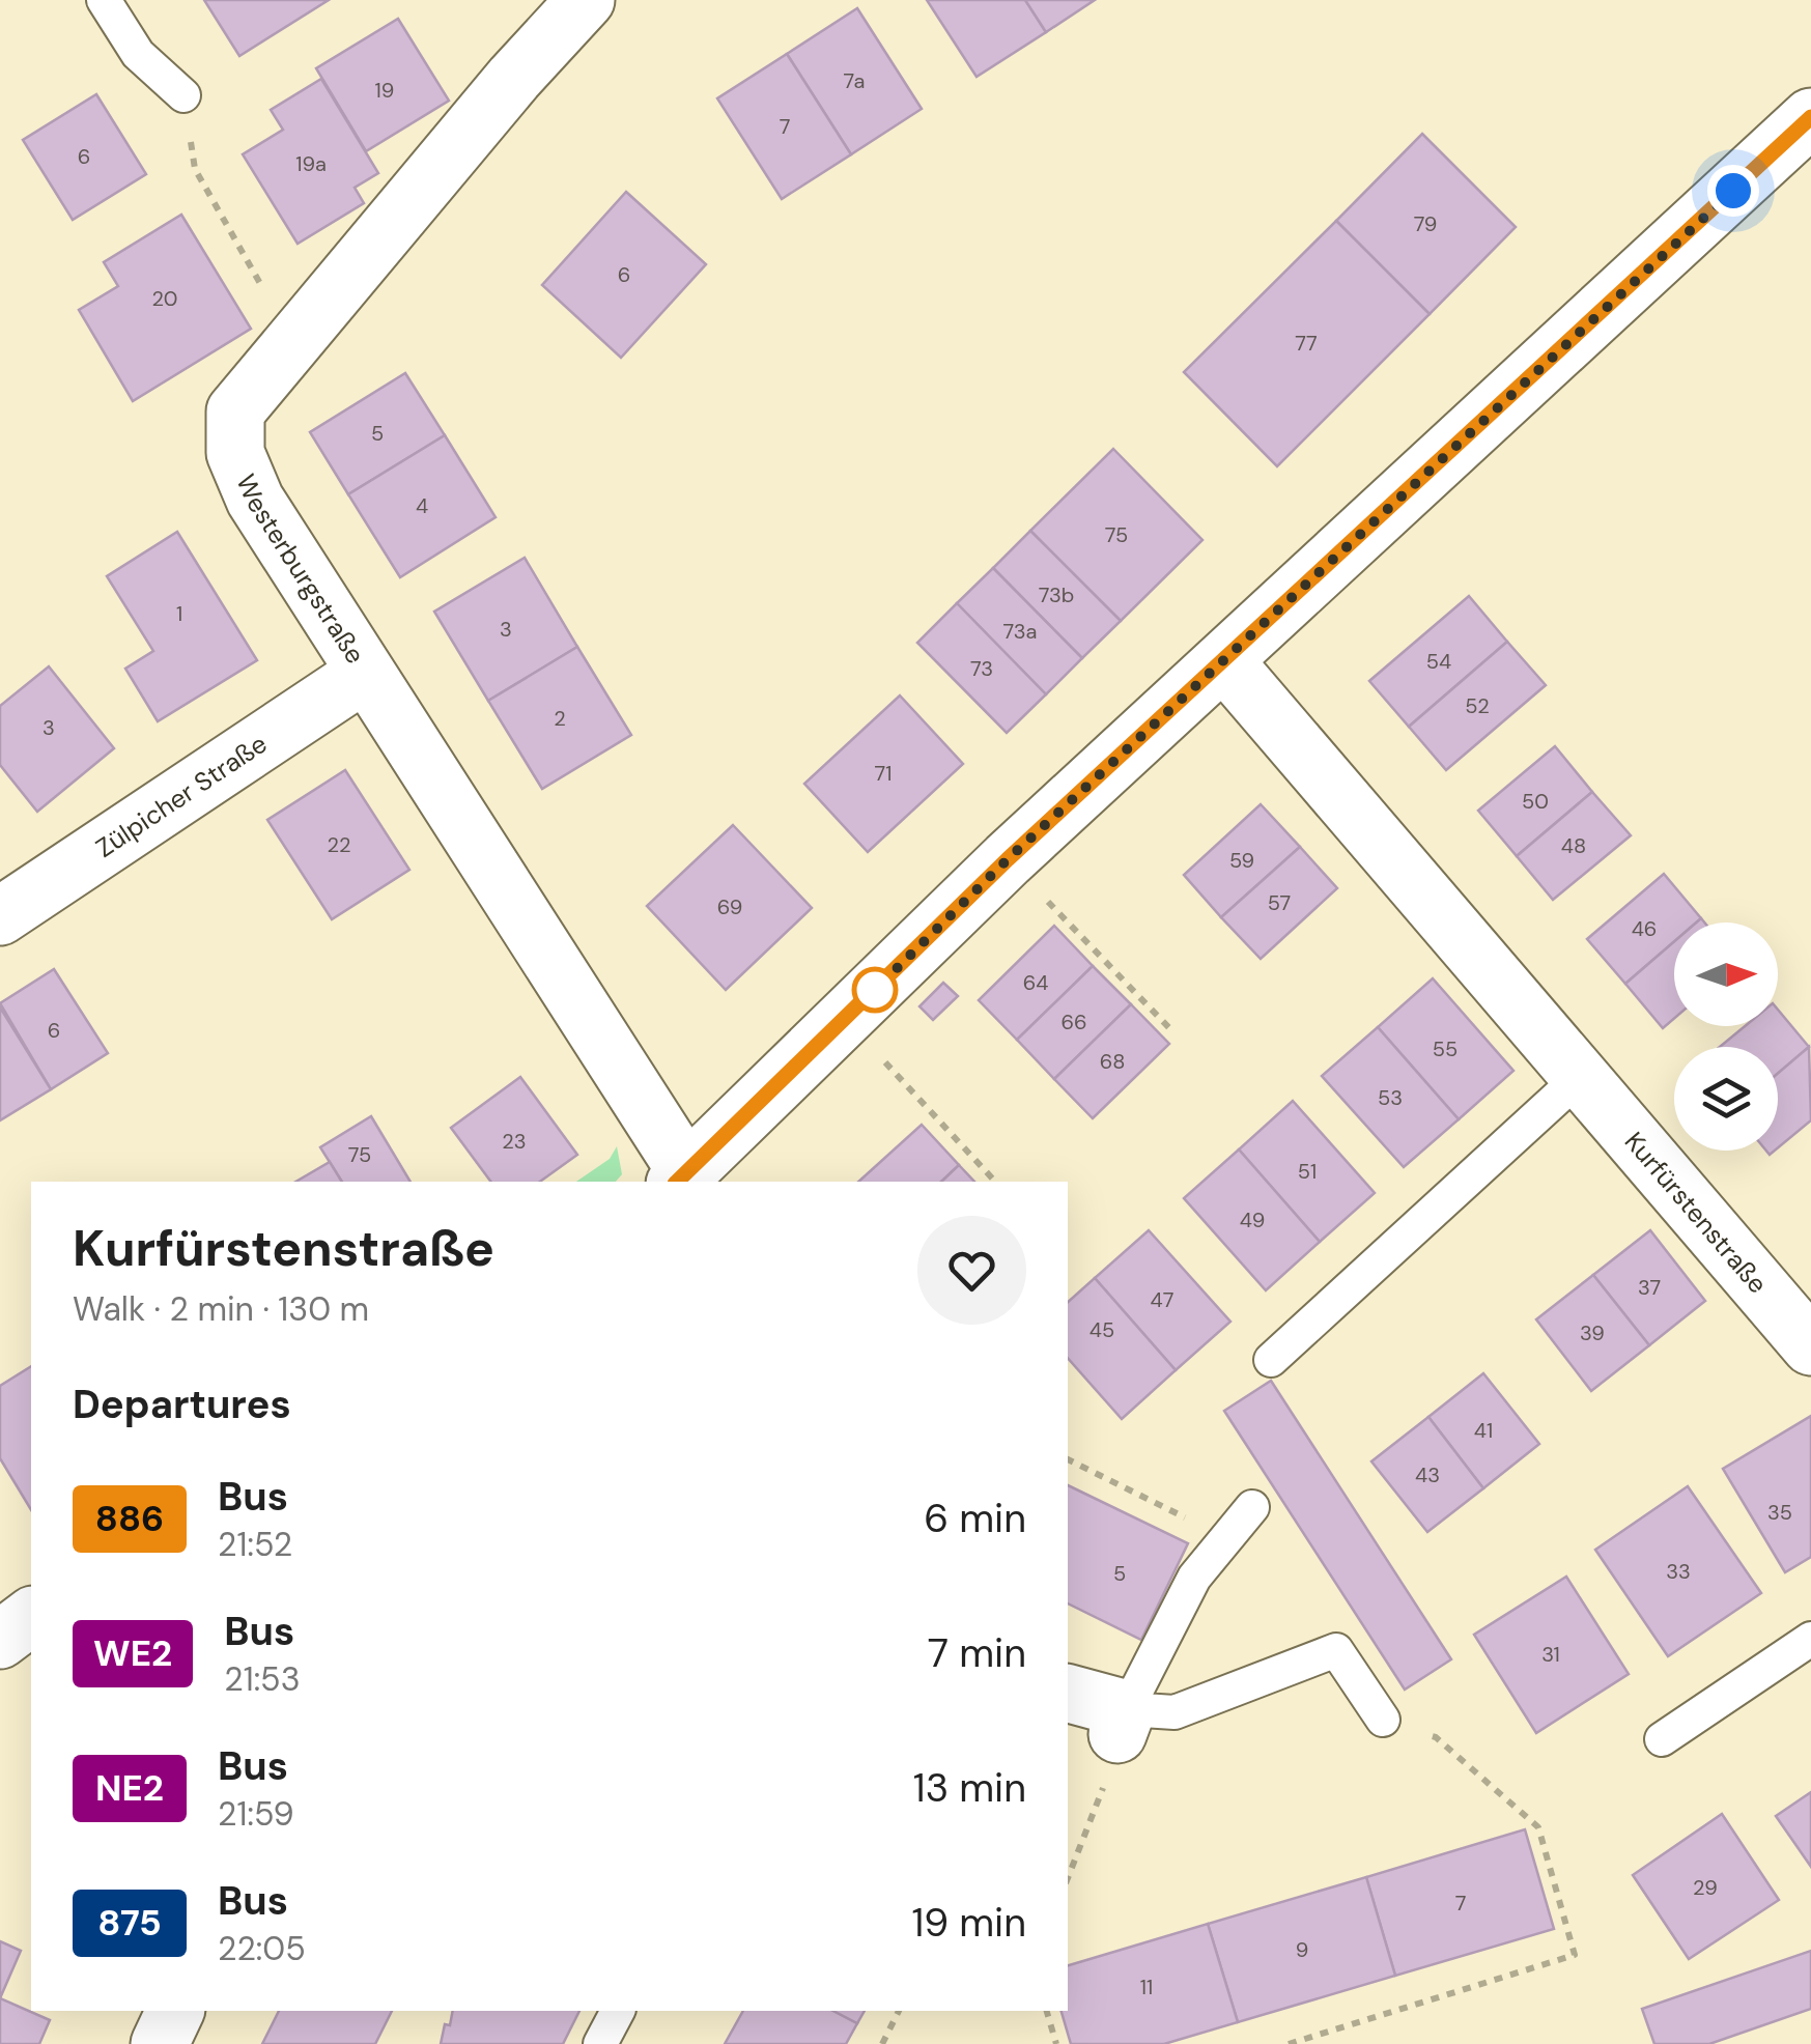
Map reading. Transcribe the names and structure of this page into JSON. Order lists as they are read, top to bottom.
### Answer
{
  "streets": {
    "street": ["Westerburgstraße", "Zülpicher Straße", "Kurfürstenstraße"]
  },
  "crossings": [
    ["Westerburgstraße", "Zülpicher Straße"]
  ],
  "lines": ["bus line 886"],
  "house_numbers": [
    "7a",
    "19",
    "7",
    "6",
    "19a",
    "79",
    "6",
    "20",
    "77",
    "5",
    "4",
    "75",
    "73b",
    "1",
    "3",
    "73a",
    "54",
    "73",
    "52",
    "2",
    "3",
    "71",
    "50",
    "22",
    "48",
    "59",
    "57",
    "69",
    "46",
    "64",
    "66",
    "6",
    "55",
    "68",
    "53",
    "23",
    "75",
    "51",
    "49",
    "37",
    "47",
    "45",
    "39",
    "41",
    "43",
    "35",
    "33",
    "5",
    "31",
    "29",
    "7",
    "9",
    "11"
  ],
  "north": "right",
  "page": {
    "heading": [
      ["Kurfürstenstraße", "Walk · 2 min · 130 m"],
      "Departures"
    ],
    "list": [
      {
        "mark": "886",
        "name": "Bus",
        "note": "21:52",
        "value": "6 min"
      },
      {
        "mark": "WE2",
        "name": "Bus",
        "note": "21:53",
        "value": "7 min"
      },
      {
        "mark": "NE2",
        "name": "Bus",
        "note": "21:59",
        "value": "13 min"
      },
      {
        "mark": "875",
        "name": "Bus",
        "note": "22:05",
        "value": "19 min"
      }
    ]
  }
}
